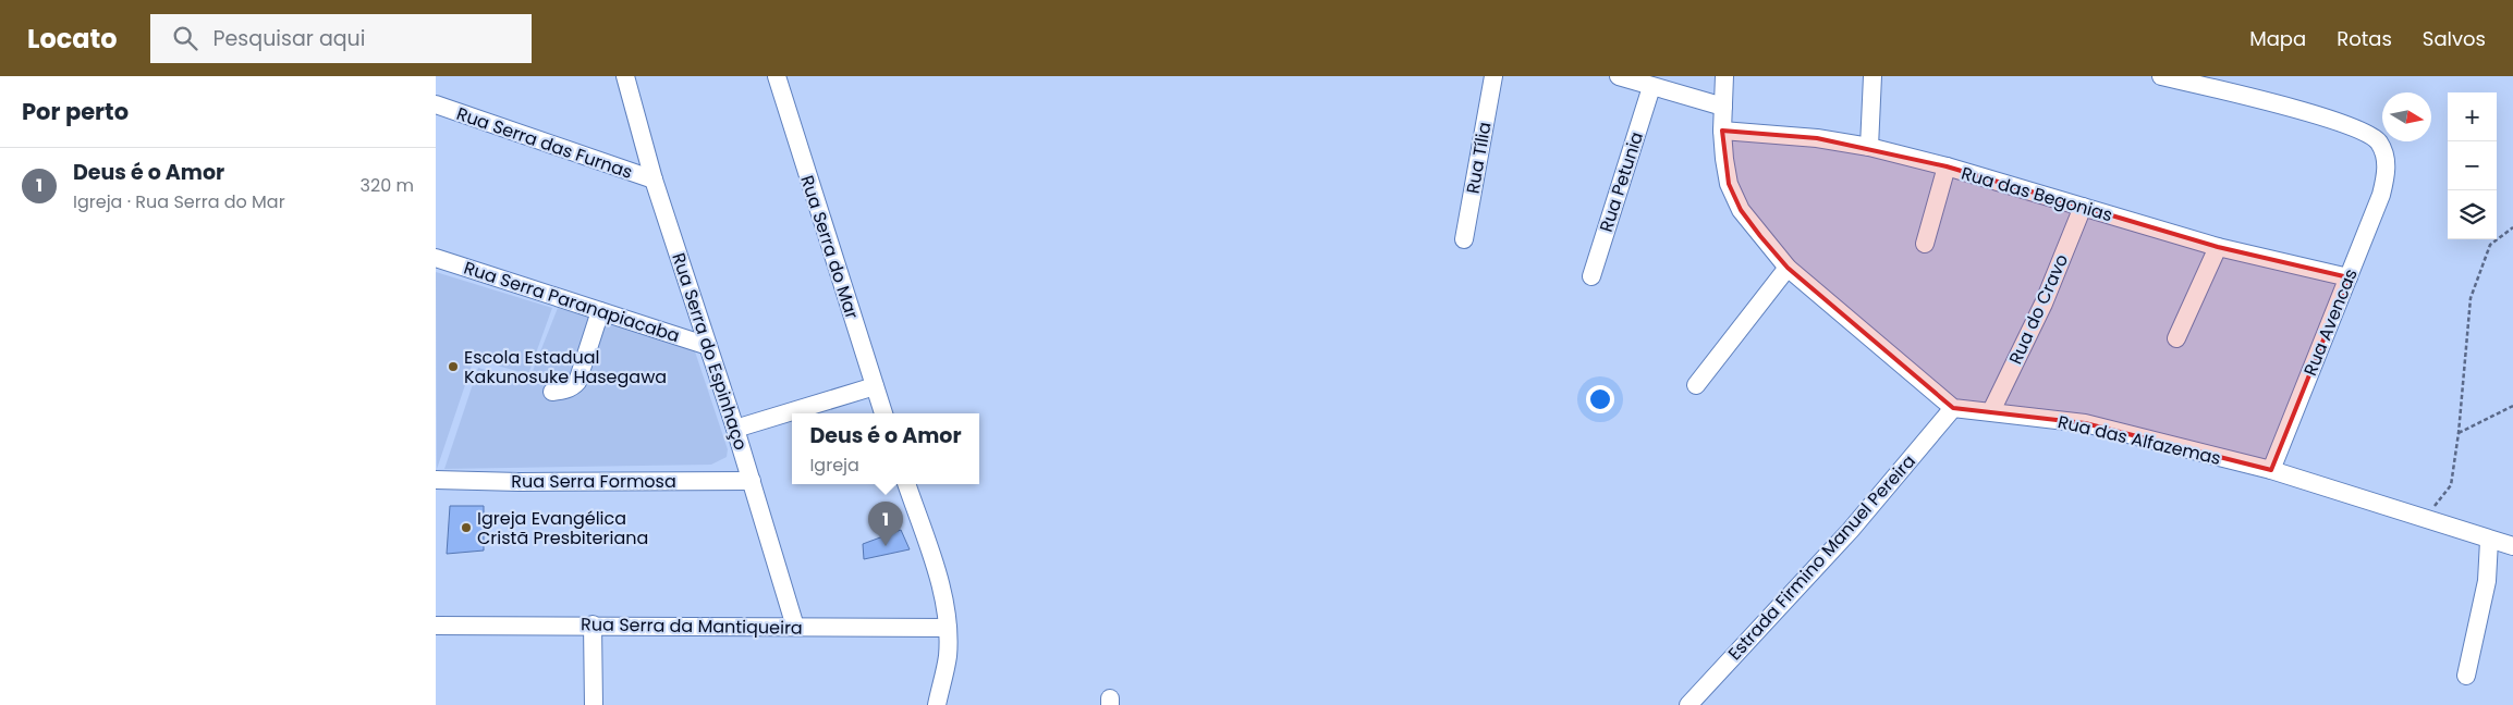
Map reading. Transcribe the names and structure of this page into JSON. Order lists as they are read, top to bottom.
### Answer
{
  "streets": {
    "street": [
      "Rua Serra das Furnas",
      "Rua Tília",
      "Rua Petunia",
      "Rua das Begonias",
      "Rua Serra do Mar",
      "Rua Serra Paranapiacaba",
      "Rua do Cravo",
      "Rua Avencas",
      "Rua Serra do Espinhaço",
      "Rua das Alfazemas",
      "Rua Serra Formosa",
      "Estrada Firmino Manuel Pereira",
      "Rua Serra da Mantiqueira"
    ]
  },
  "crossings": [
    ["Rua Serra das Furnas", "Rua Serra do Espinhaço"],
    ["Rua das Begonias", "Rua do Cravo"],
    ["Rua das Begonias", "Rua Avencas"],
    ["Rua Serra Paranapiacaba", "Rua Serra do Espinhaço"],
    ["Rua do Cravo", "Rua das Alfazemas"],
    ["Rua Avencas", "Rua das Alfazemas"],
    ["Rua Serra do Espinhaço", "Rua Serra Formosa"],
    ["Rua Serra do Espinhaço", "Rua Serra da Mantiqueira"],
    ["Rua das Alfazemas", "Estrada Firmino Manuel Pereira"]
  ],
  "places": ["Escola Estadual Kakunosuke Hasegawa", "Igreja Evangélica Cristã Presbiteriana"],
  "north": "right",
  "page": {
    "header": "Locato",
    "search": "Pesquisar aqui",
    "nav": ["Mapa", "Rotas", "Salvos"],
    "heading": "Por perto",
    "map_buttons": ["+", "−"],
    "list": [
      {
        "mark": "1",
        "name": "Deus é o Amor",
        "note": "Igreja · Rua Serra do Mar",
        "value": "320 m"
      }
    ],
    "popup": ["Deus é o Amor", "Igreja"],
    "pins": "1"
  }
}
